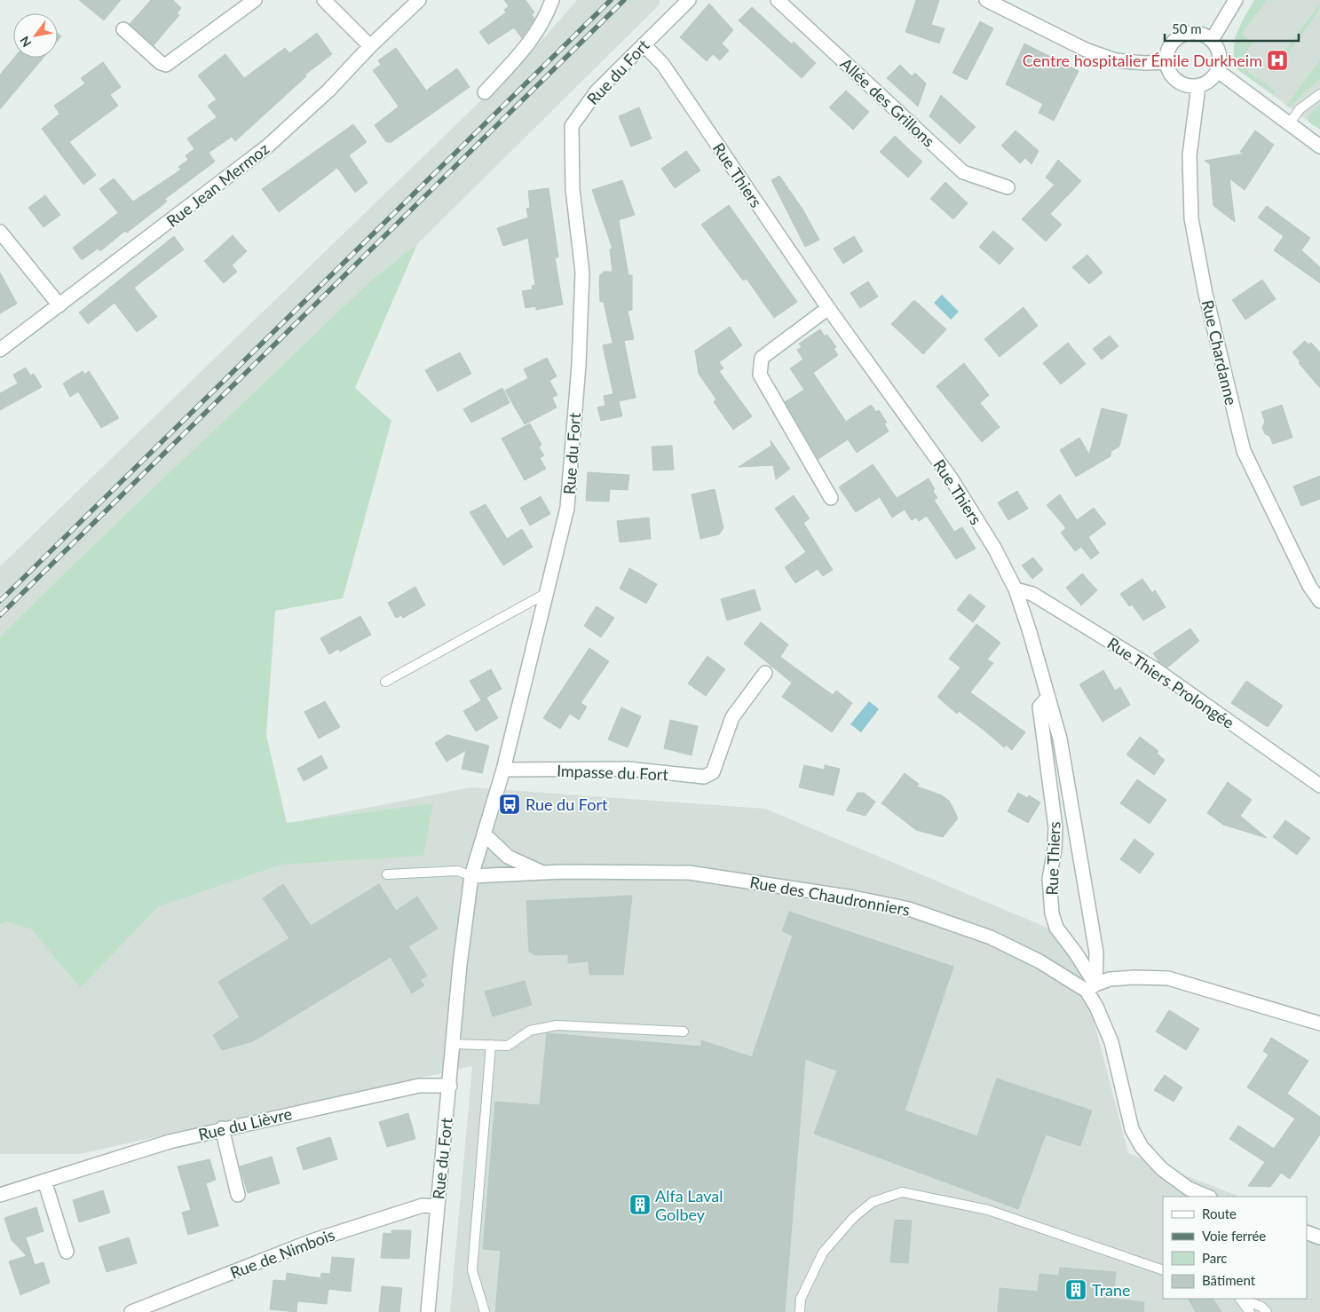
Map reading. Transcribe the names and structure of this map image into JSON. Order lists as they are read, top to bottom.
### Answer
{
  "streets": {
    "street": [
      "Rue du Fort",
      "Allée des Grillons",
      "Rue Thiers",
      "Rue Jean Mermoz",
      "Rue Chardanne",
      "Rue Thiers Prolongée",
      "Impasse du Fort",
      "Rue des Chaudronniers",
      "Rue du Lièvre",
      "Rue de Nimbois"
    ]
  },
  "crossings": [
    ["Rue du Fort", "Rue Thiers"],
    ["Rue du Fort", "Impasse du Fort"],
    ["Rue du Fort", "Rue des Chaudronniers"],
    ["Rue du Fort", "Rue du Lièvre"],
    ["Rue du Fort", "Rue de Nimbois"],
    ["Rue Thiers", "Rue Thiers Prolongée"],
    ["Rue Thiers", "Rue des Chaudronniers"]
  ],
  "places": {
    "hospital": ["Centre hospitalier Émile Durkheim"],
    "bus stop": ["Rue du Fort"],
    "building": ["Alfa Laval Golbey", "Trane"]
  },
  "legend": [
    "Route",
    "Voie ferrée",
    "Parc",
    "Bâtiment"
  ],
  "scale_bar": "50 m",
  "north": "bottom left"
}
